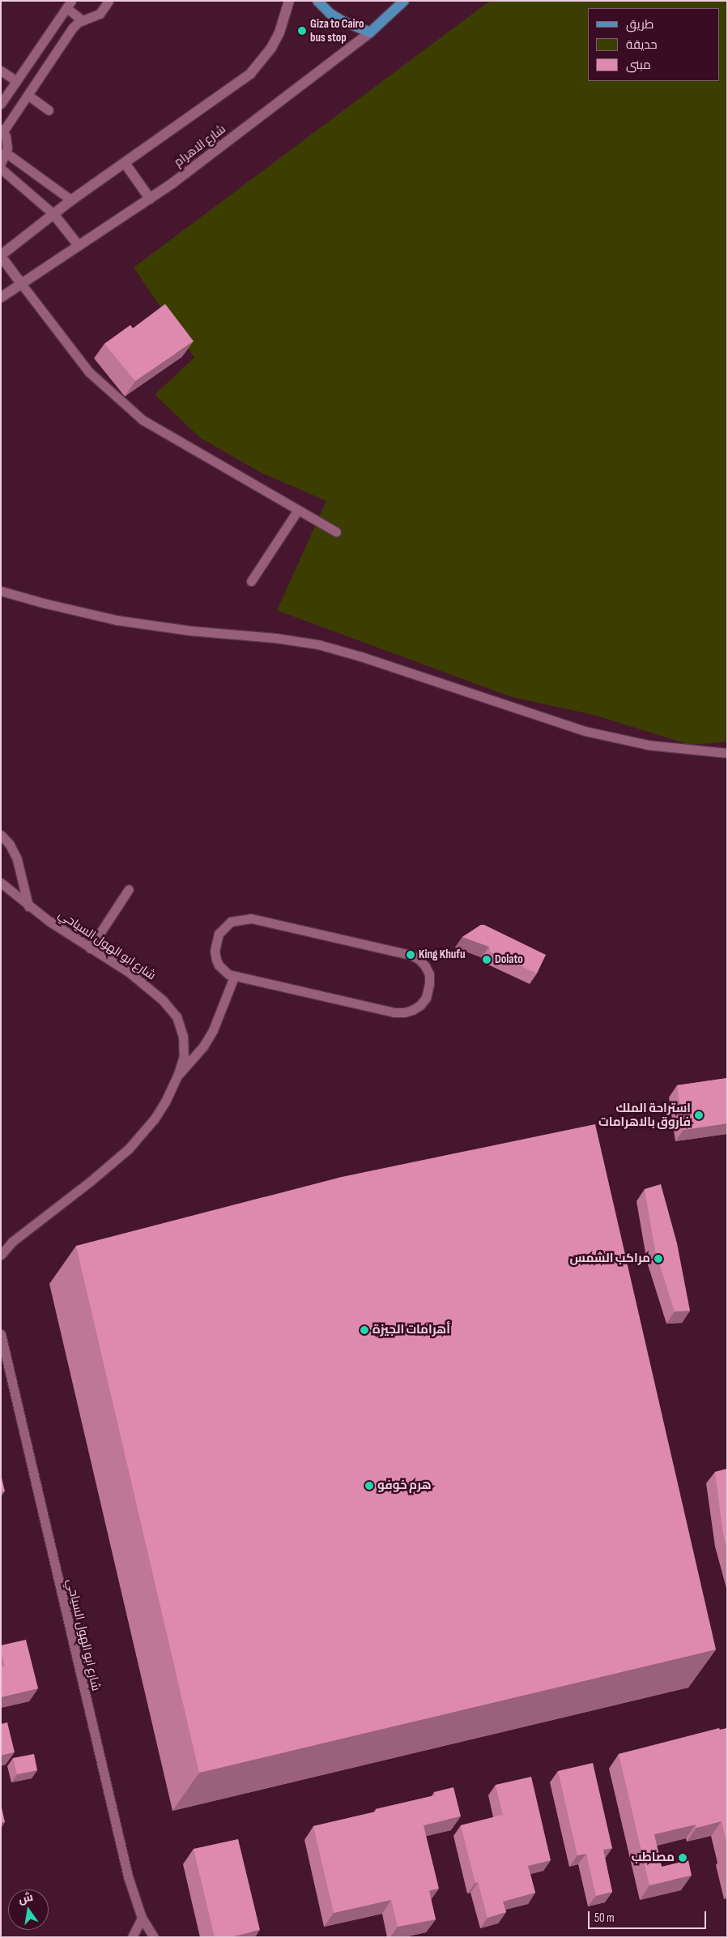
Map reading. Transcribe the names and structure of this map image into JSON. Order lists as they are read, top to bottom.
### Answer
{
  "streets": {
    "main road": ["شارع الاهرام"],
    "lane": ["شارع ابو الهول السياحي"]
  },
  "places": [
    "Giza to Cairo bus stop",
    "King Khufu",
    "Dolato",
    "استراحة الملك فاروق بالاهرامات",
    "مراكب الشمس",
    "أهرامات الجيزة",
    "هرم خوفو",
    "مصاطب"
  ],
  "legend": ["طريق", "حديقة", "مبنى"],
  "scale_bar": "50 m",
  "north": "top"
}
